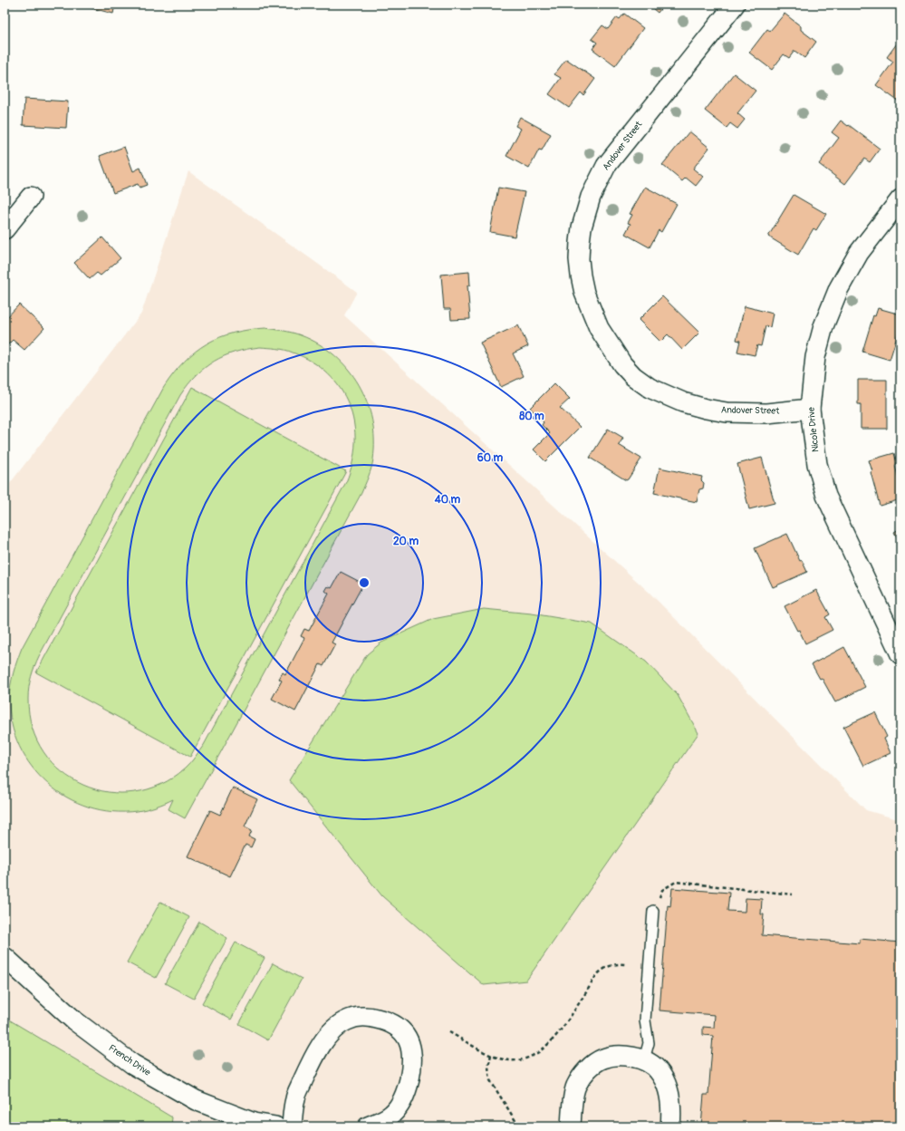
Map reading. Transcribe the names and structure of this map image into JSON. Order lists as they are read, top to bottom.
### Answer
{
  "streets": {
    "street": ["Andover Street", "Nicole Drive", "French Drive"]
  },
  "crossings": [
    ["Andover Street", "Nicole Drive"]
  ],
  "rings": [
    "80 m",
    "60 m",
    "40 m",
    "20 m"
  ]
}
